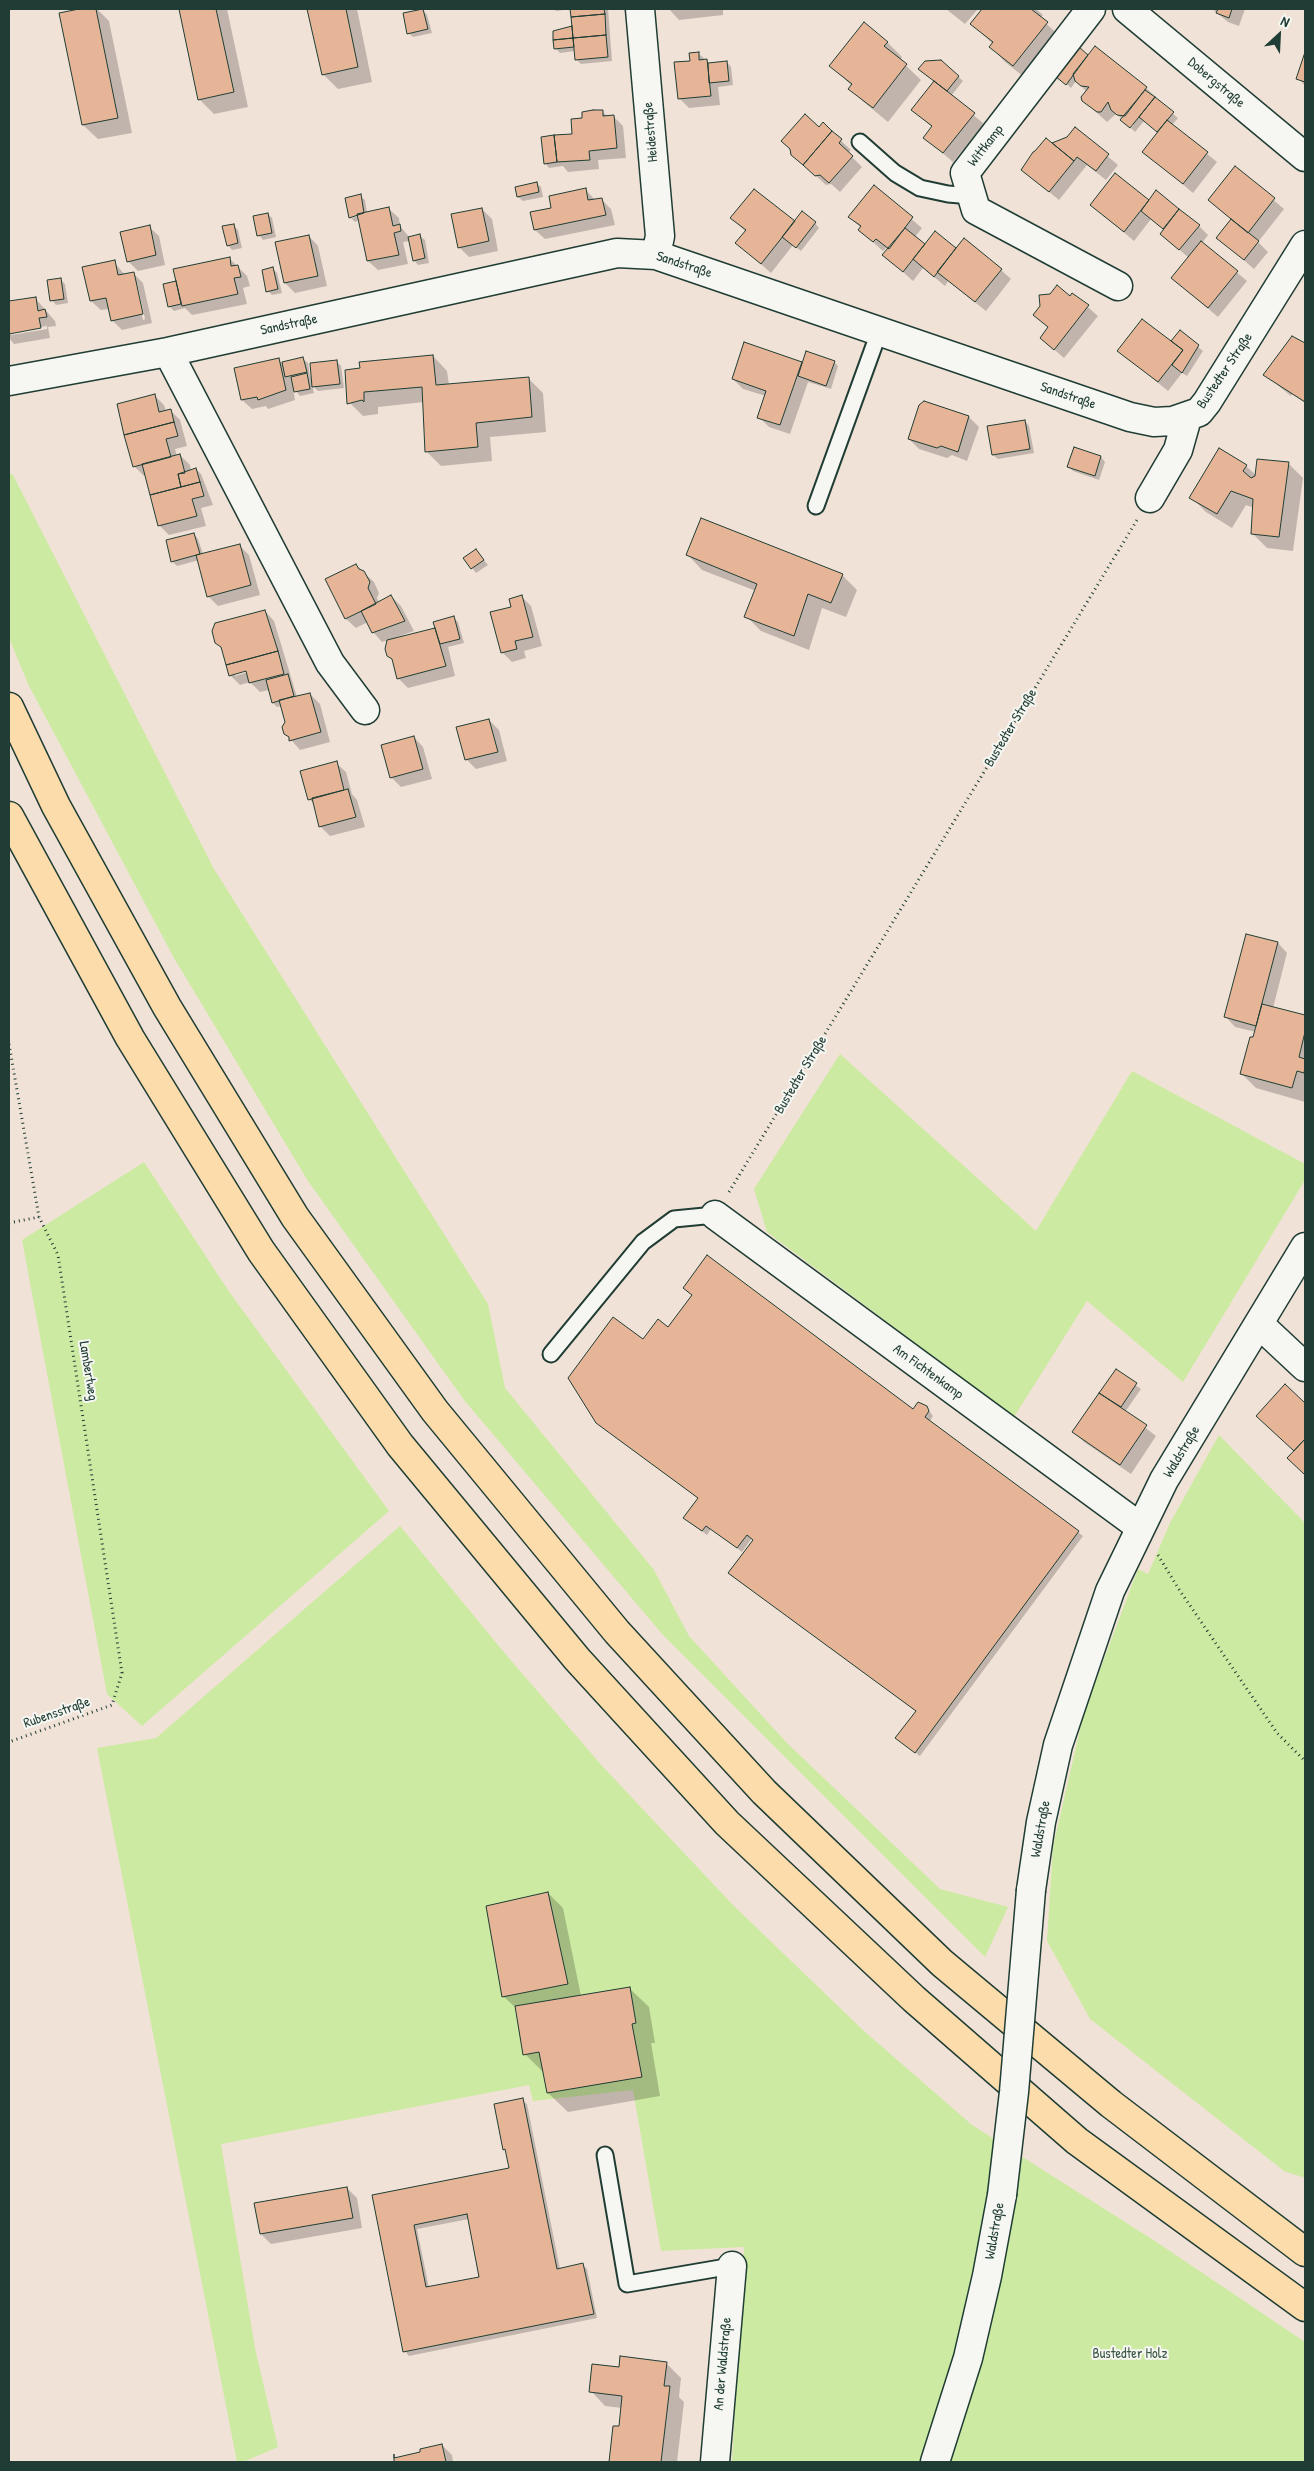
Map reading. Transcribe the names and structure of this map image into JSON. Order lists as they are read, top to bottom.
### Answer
{
  "streets": {
    "street": [
      "Dobergstraße",
      "Heidestraße",
      "Wittkamp",
      "Sandstraße",
      "Bustedter Straße",
      "Am Fichtenkamp",
      "Waldstraße",
      "An der Waldstraße"
    ],
    "path": ["Lambertweg", "Rubensstraße"]
  },
  "crossings": [
    ["Heidestraße", "Sandstraße"],
    ["Sandstraße", "Bustedter Straße"],
    ["Bustedter Straße", "Am Fichtenkamp"],
    ["Lambertweg", "Rubensstraße"],
    ["Am Fichtenkamp", "Waldstraße"]
  ],
  "parks": ["Bustedter Holz"],
  "north": "top right"
}
